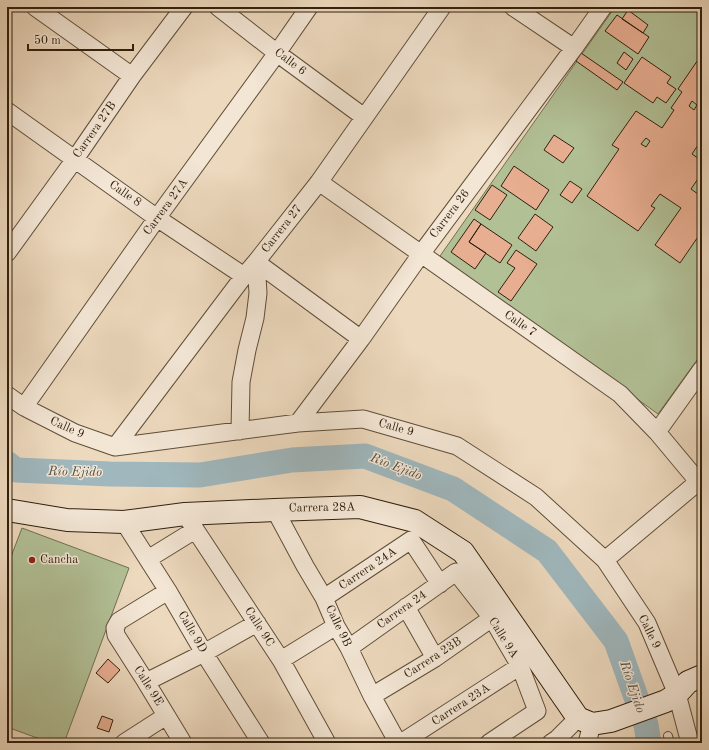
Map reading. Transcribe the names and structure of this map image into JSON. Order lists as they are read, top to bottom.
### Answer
{
  "streets": {
    "street": [
      "Calle 6",
      "Carrera 27B",
      "Calle 8",
      "Carrera 27A",
      "Carrera 26",
      "Carrera 27",
      "Calle 7",
      "Calle 9",
      "Carrera 28A",
      "Carrera 24A",
      "Carrera 24",
      "Calle 9B",
      "Calle 9C",
      "Calle 9D",
      "Calle 9A",
      "Carrera 23B",
      "Calle 9E",
      "Carrera 23A"
    ]
  },
  "crossings": [
    ["Calle 6", "Carrera 27A"],
    ["Calle 6", "Carrera 27"],
    ["Carrera 27B", "Calle 8"],
    ["Calle 8", "Carrera 27A"],
    ["Calle 8", "Carrera 27"],
    ["Carrera 27A", "Calle 9"],
    ["Carrera 26", "Calle 7"],
    ["Carrera 26", "Calle 9"],
    ["Carrera 27", "Calle 7"],
    ["Carrera 27", "Calle 9"],
    ["Carrera 28A", "Calle 9B"],
    ["Carrera 28A", "Calle 9C"],
    ["Carrera 28A", "Calle 9D"],
    ["Carrera 24A", "Carrera 24"],
    ["Carrera 24A", "Calle 9B"],
    ["Carrera 24", "Calle 9B"],
    ["Carrera 24", "Calle 9A"],
    ["Calle 9B", "Carrera 23B"],
    ["Calle 9B", "Carrera 23A"],
    ["Calle 9D", "Calle 9E"],
    ["Calle 9A", "Carrera 23B"],
    ["Calle 9A", "Carrera 23A"]
  ],
  "water": ["Río Ejido"],
  "places": ["Cancha"],
  "scale_bar": "50 m"
}
